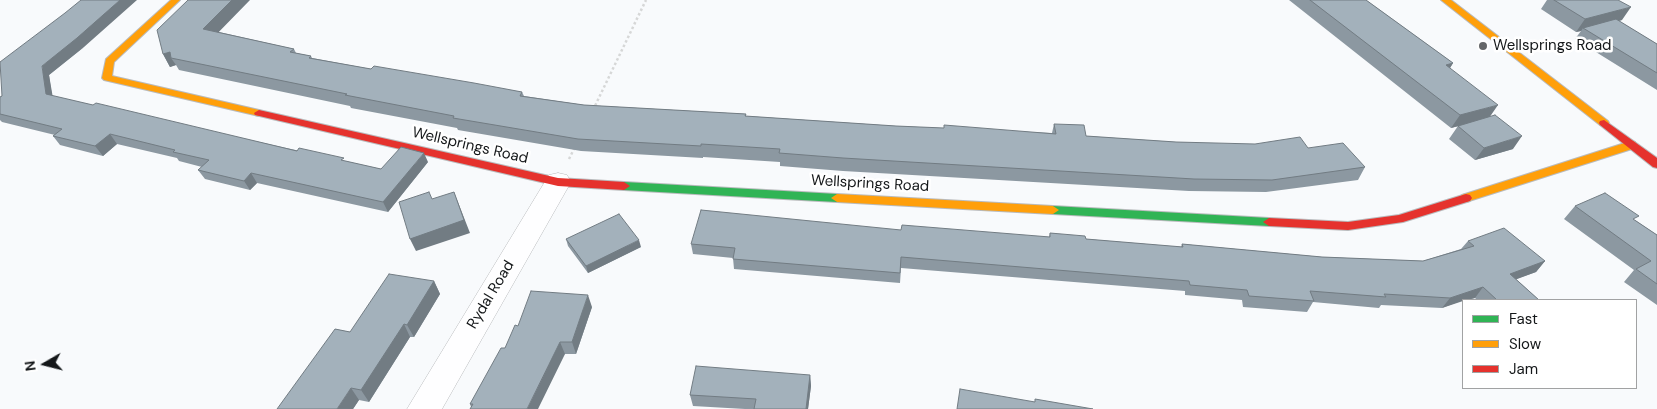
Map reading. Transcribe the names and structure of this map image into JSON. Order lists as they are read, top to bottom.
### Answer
{
  "streets": {
    "street": ["Wellsprings Road", "Rydal Road"]
  },
  "crossings": [
    ["Wellsprings Road", "Rydal Road"]
  ],
  "places": ["Wellsprings Road"],
  "legend": ["Fast", "Slow", "Jam"],
  "north": "left"
}
